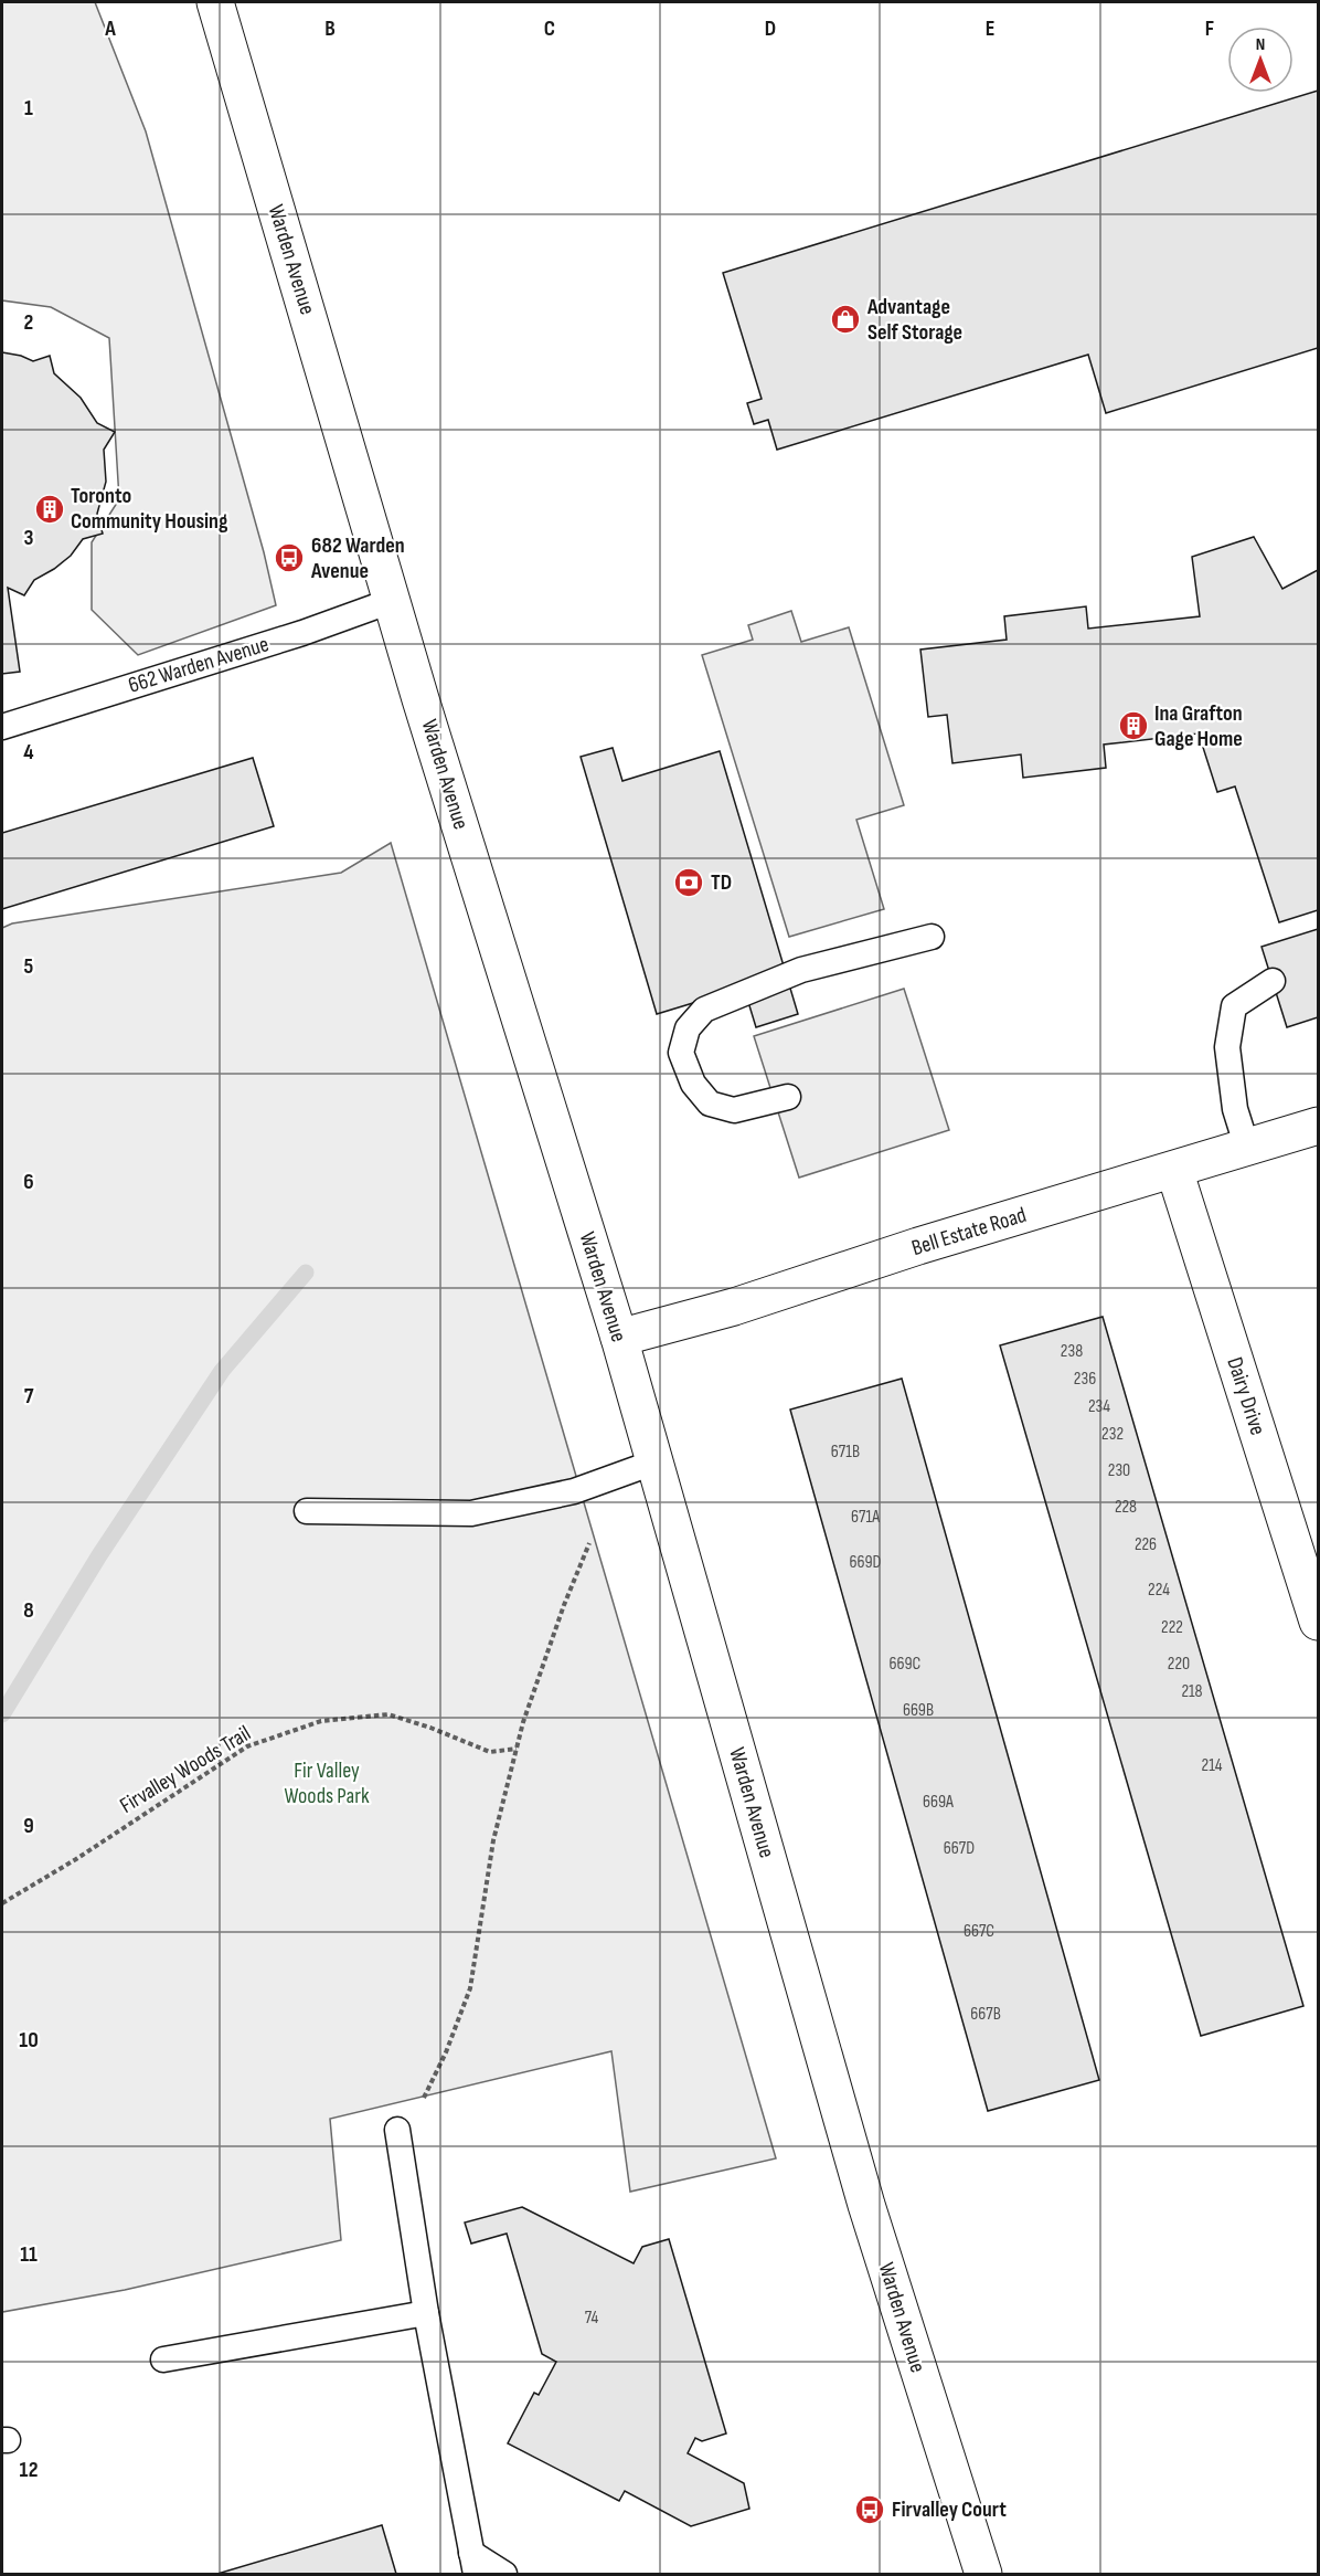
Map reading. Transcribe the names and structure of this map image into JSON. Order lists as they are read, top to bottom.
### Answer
{
  "streets": {
    "main road": ["Warden Avenue", "Bell Estate Road", "Dairy Drive"],
    "lane": ["662 Warden Avenue"],
    "path": ["Firvalley Woods Trail"]
  },
  "crossings": [
    ["Warden Avenue", "662 Warden Avenue"],
    ["Warden Avenue", "Bell Estate Road"],
    ["Bell Estate Road", "Dairy Drive"]
  ],
  "parks": ["Fir Valley Woods Park"],
  "places": {
    "shop": ["Advantage Self Storage"],
    "building": ["Toronto Community Housing", "Ina Grafton Gage Home"],
    "bus stop": ["682 Warden Avenue", "Firvalley Court"],
    "bank": ["TD"]
  },
  "house_numbers": [
    "238",
    "236",
    "234",
    "232",
    "671B",
    "230",
    "228",
    "671A",
    "226",
    "669D",
    "224",
    "222",
    "669C",
    "220",
    "218",
    "669B",
    "214",
    "669A",
    "667D",
    "667C",
    "667B",
    "74"
  ],
  "north": "top",
  "grid": {
    "columns": [
      "A",
      "B",
      "C",
      "D",
      "E",
      "F"
    ],
    "rows": [
      "1",
      "2",
      "3",
      "4",
      "5",
      "6",
      "7",
      "8",
      "9",
      "10",
      "11",
      "12"
    ]
  }
}
